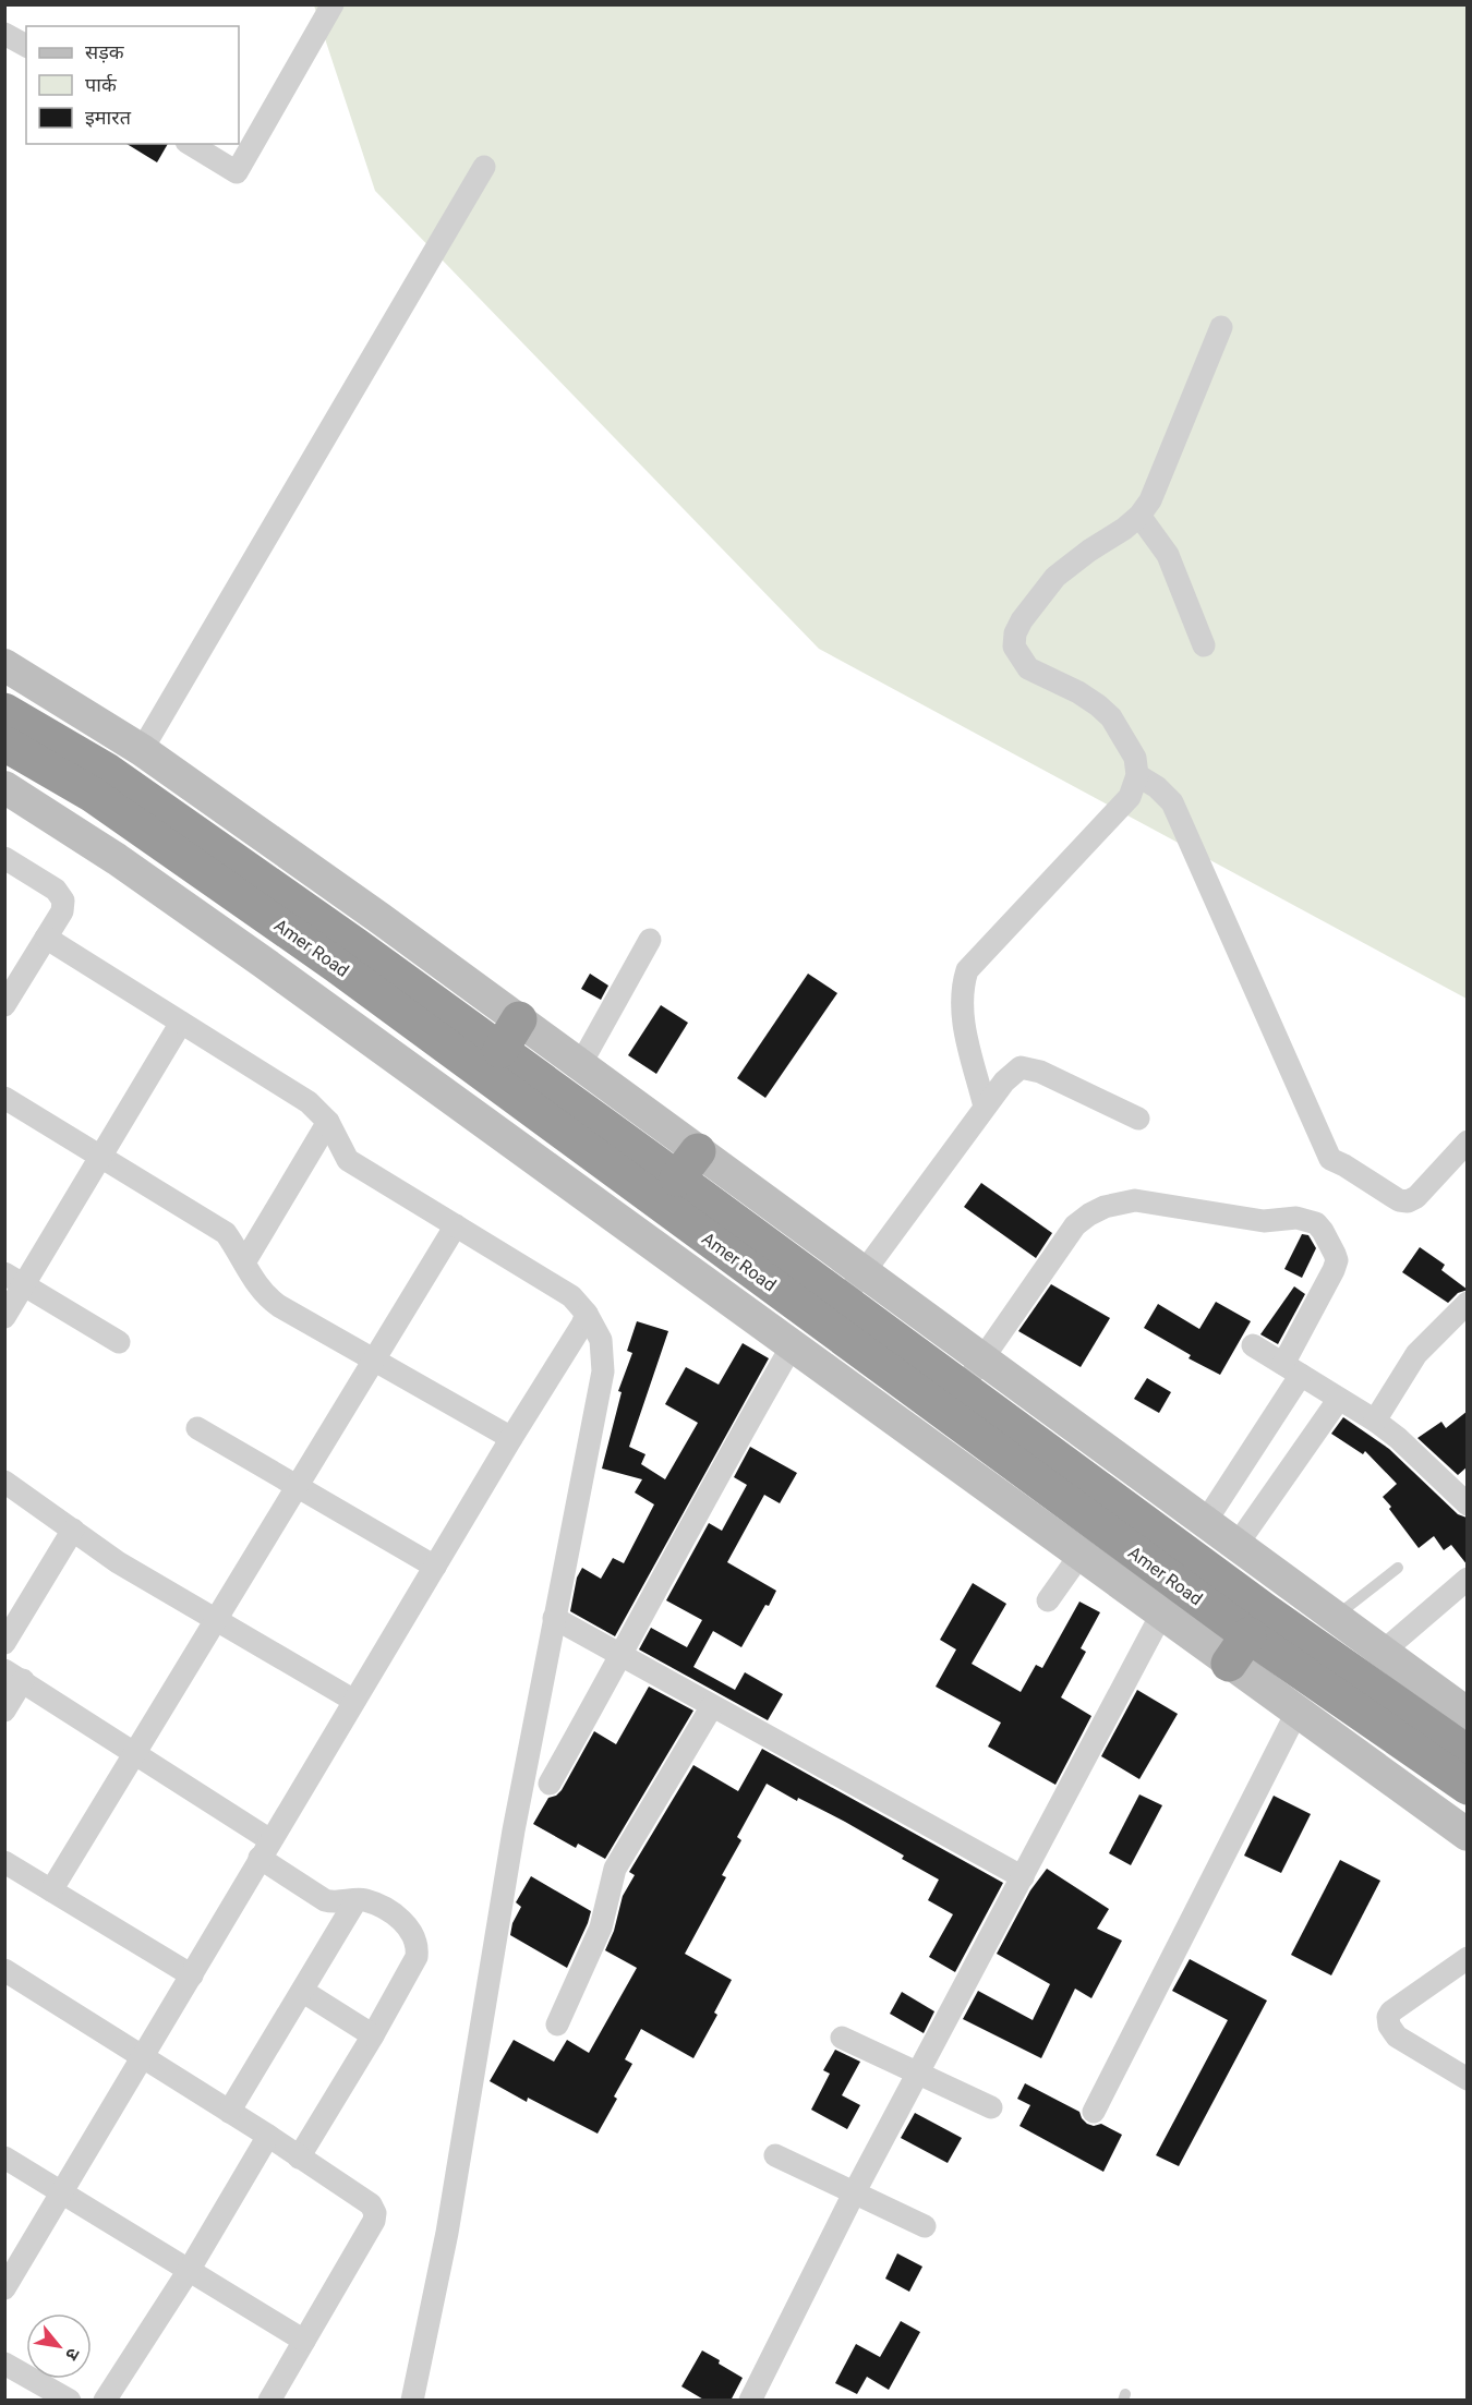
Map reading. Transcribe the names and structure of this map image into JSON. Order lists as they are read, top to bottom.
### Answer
{
  "streets": {
    "highway": ["Amer Road"]
  },
  "legend": ["सड़क", "पार्क", "इमारत"],
  "north": "bottom right"
}
